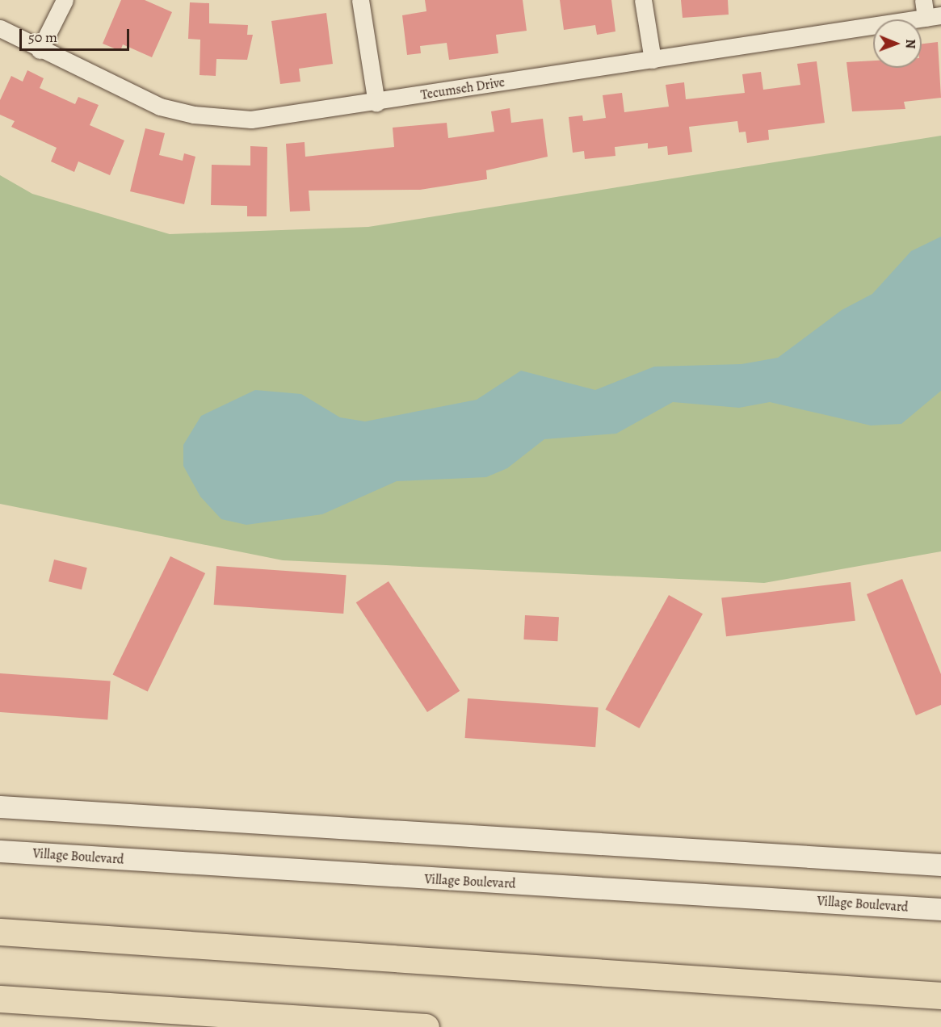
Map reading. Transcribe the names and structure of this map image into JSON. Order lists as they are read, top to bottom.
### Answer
{
  "streets": {
    "street": ["Tecumseh Drive", "Village Boulevard"]
  },
  "scale_bar": "50 m",
  "north": "right"
}
